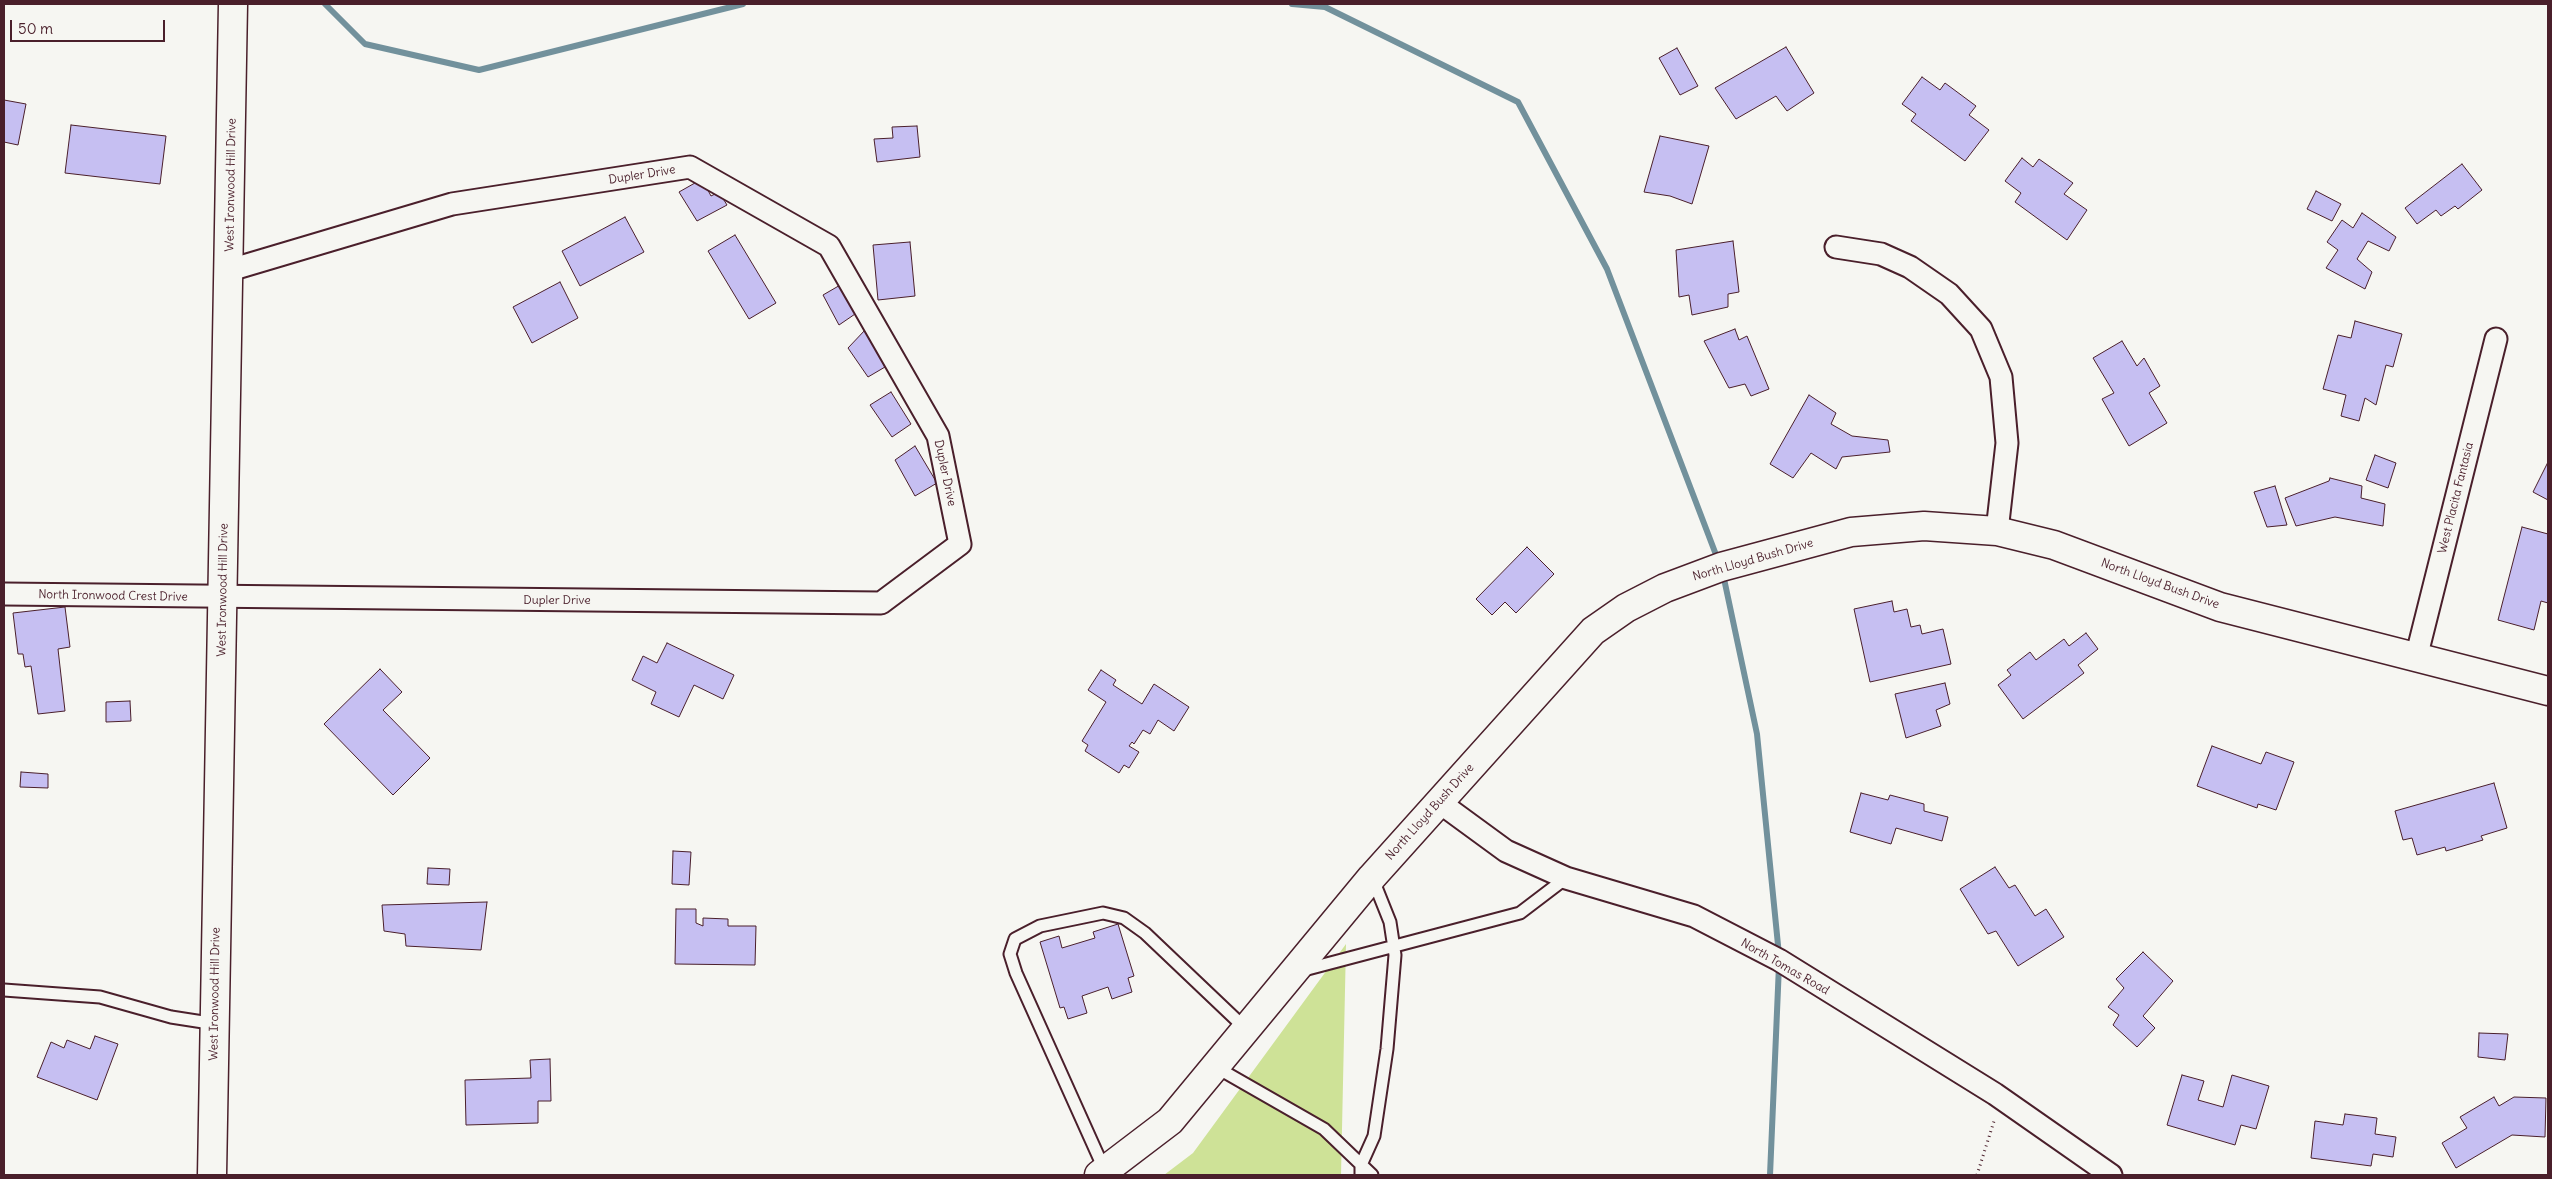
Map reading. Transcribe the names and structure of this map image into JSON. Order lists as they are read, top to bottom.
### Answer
{
  "streets": {
    "street": [
      "Dupler Drive",
      "West Ironwood Hill Drive",
      "West Placita Fantasia",
      "North Lloyd Bush Drive",
      "North Ironwood Crest Drive",
      "North Tomas Road"
    ]
  },
  "crossings": [
    ["Dupler Drive", "West Ironwood Hill Drive"],
    ["Dupler Drive", "North Ironwood Crest Drive"],
    ["West Ironwood Hill Drive", "North Ironwood Crest Drive"],
    ["West Placita Fantasia", "North Lloyd Bush Drive"],
    ["North Lloyd Bush Drive", "North Tomas Road"]
  ],
  "scale_bar": "50 m"
}
